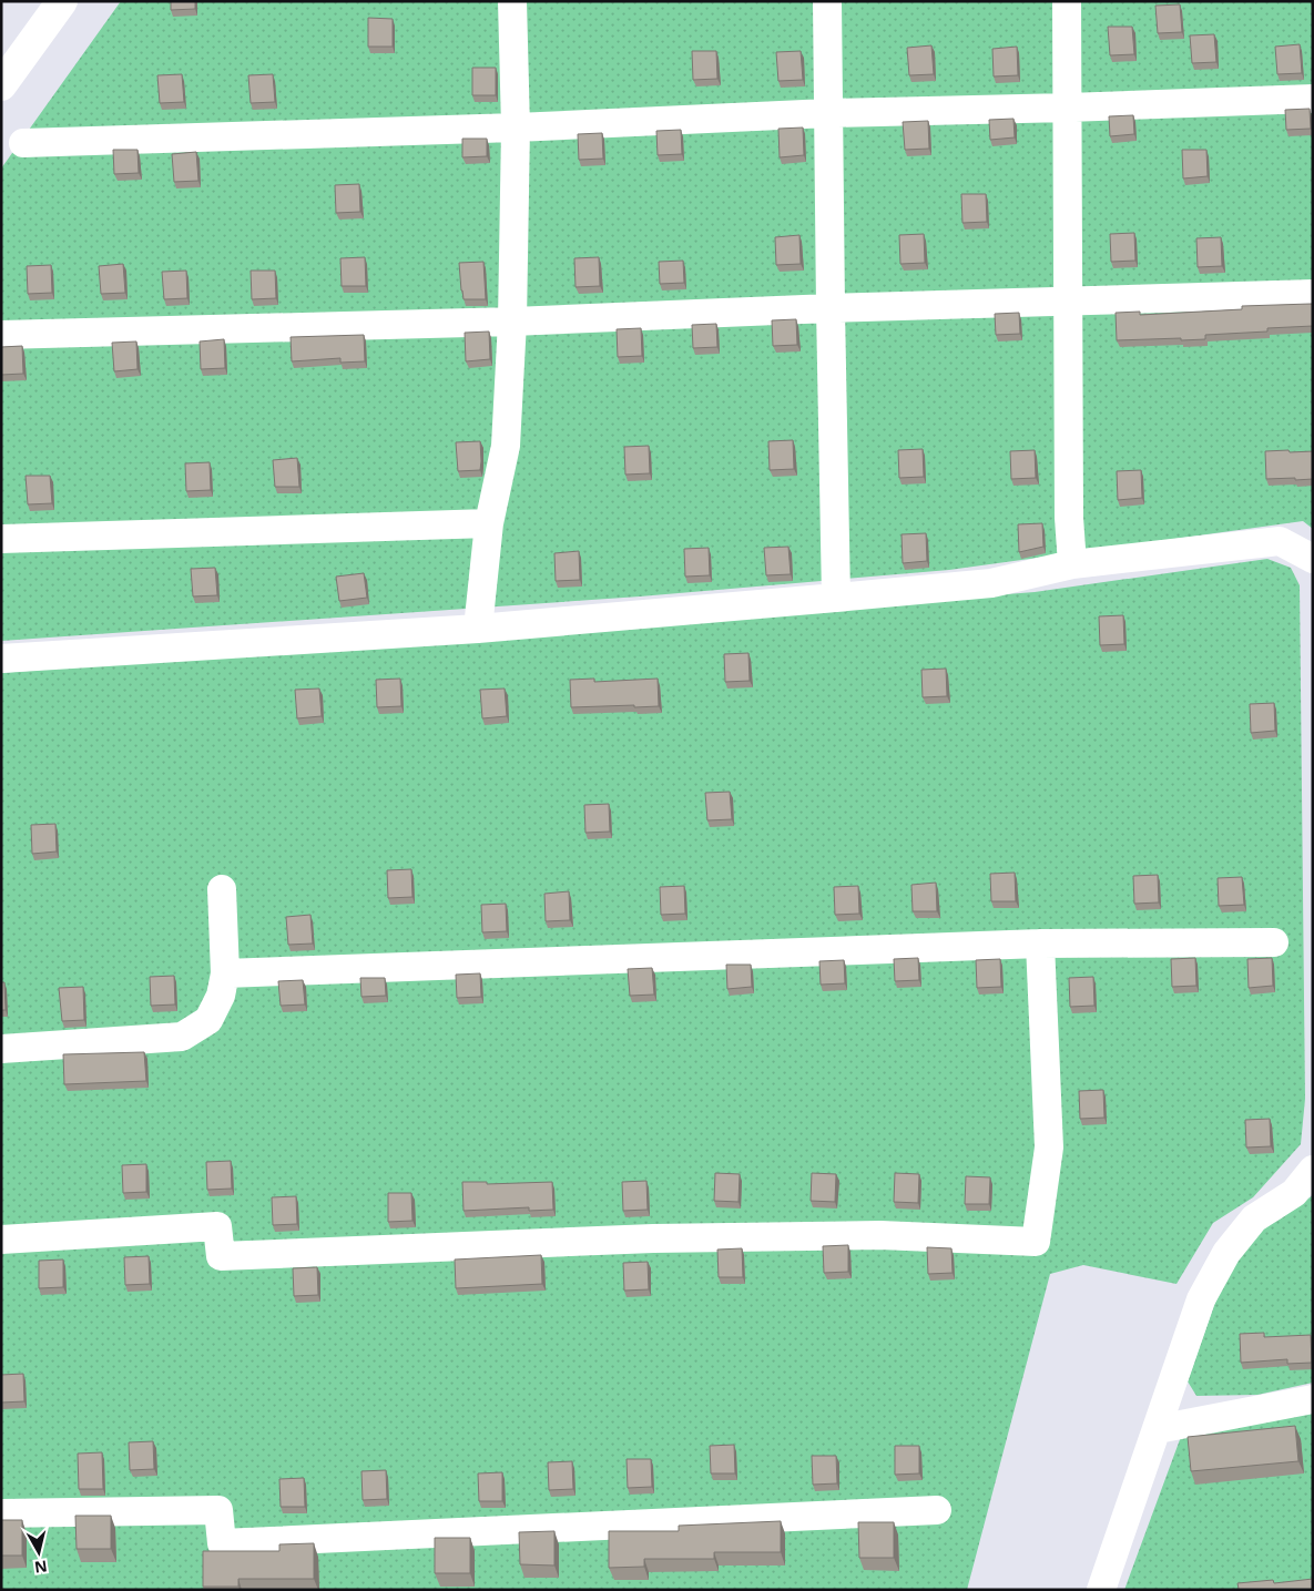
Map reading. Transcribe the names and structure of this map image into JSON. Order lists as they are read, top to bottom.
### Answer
{
  "north": "bottom"
}
